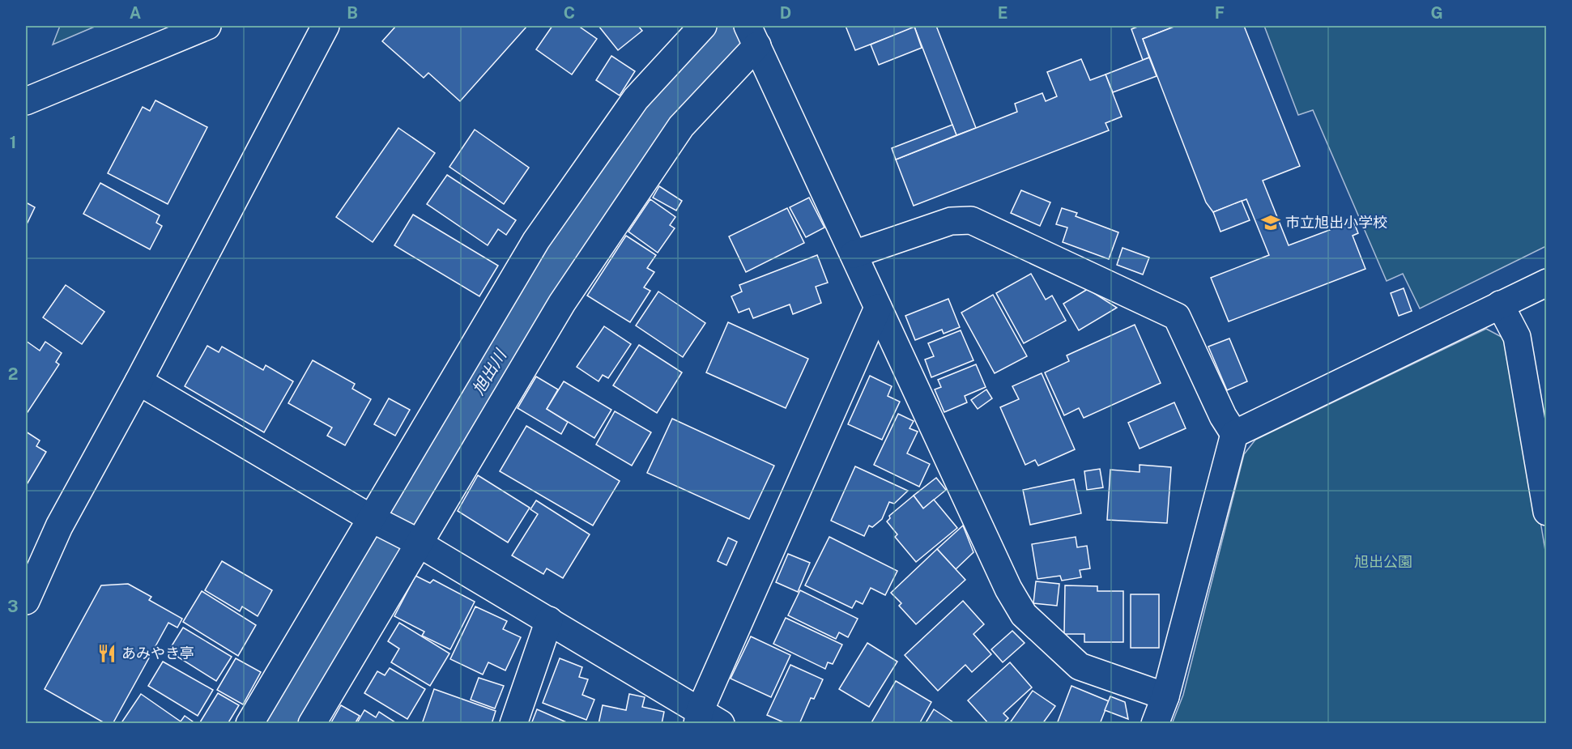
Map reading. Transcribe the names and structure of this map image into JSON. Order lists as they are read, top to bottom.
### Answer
{
  "water": ["旭出川"],
  "parks": ["旭出公園"],
  "places": {
    "school or university": ["市立旭出小学校"],
    "restaurant": ["あみやき亭"]
  },
  "grid": {
    "columns": [
      "A",
      "B",
      "C",
      "D",
      "E",
      "F",
      "G"
    ],
    "rows": ["1", "2", "3"]
  }
}
